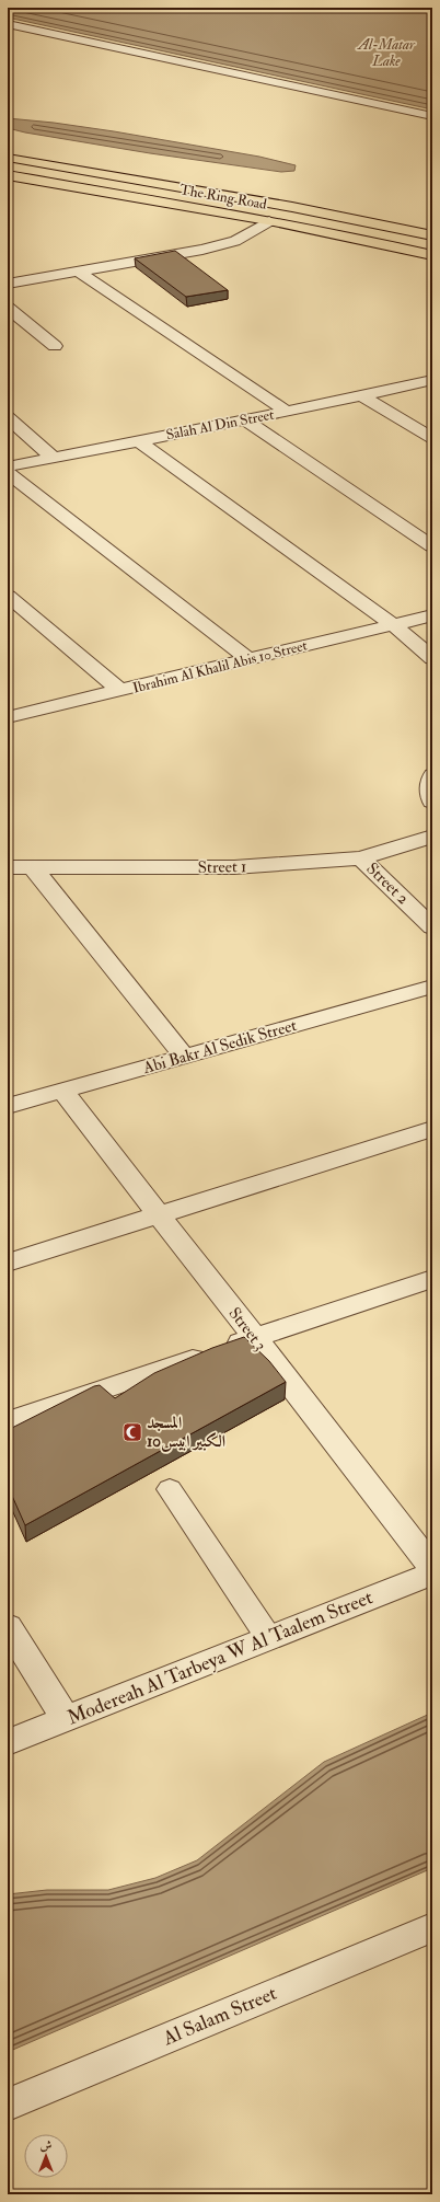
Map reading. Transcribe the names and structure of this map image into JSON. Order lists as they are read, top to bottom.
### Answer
{
  "streets": {
    "main road": ["The Ring Road"],
    "street": [
      "Salah Al Din Street",
      "Ibrahim Al Khalil Abis 10 Street",
      "Street 1",
      "Street 2",
      "Abi Bakr Al Sedik Street",
      "Street 3",
      "Modereah Al Tarbeya W Al Taalem Street",
      "Al Salam Street"
    ]
  },
  "crossings": [
    ["Street 1", "Street 2"],
    ["Abi Bakr Al Sedik Street", "Street 3"]
  ],
  "water": ["Al-Matar Lake"],
  "places": {
    "mosque": ["المسجد الكبير ابيس10"]
  },
  "north": "top"
}
